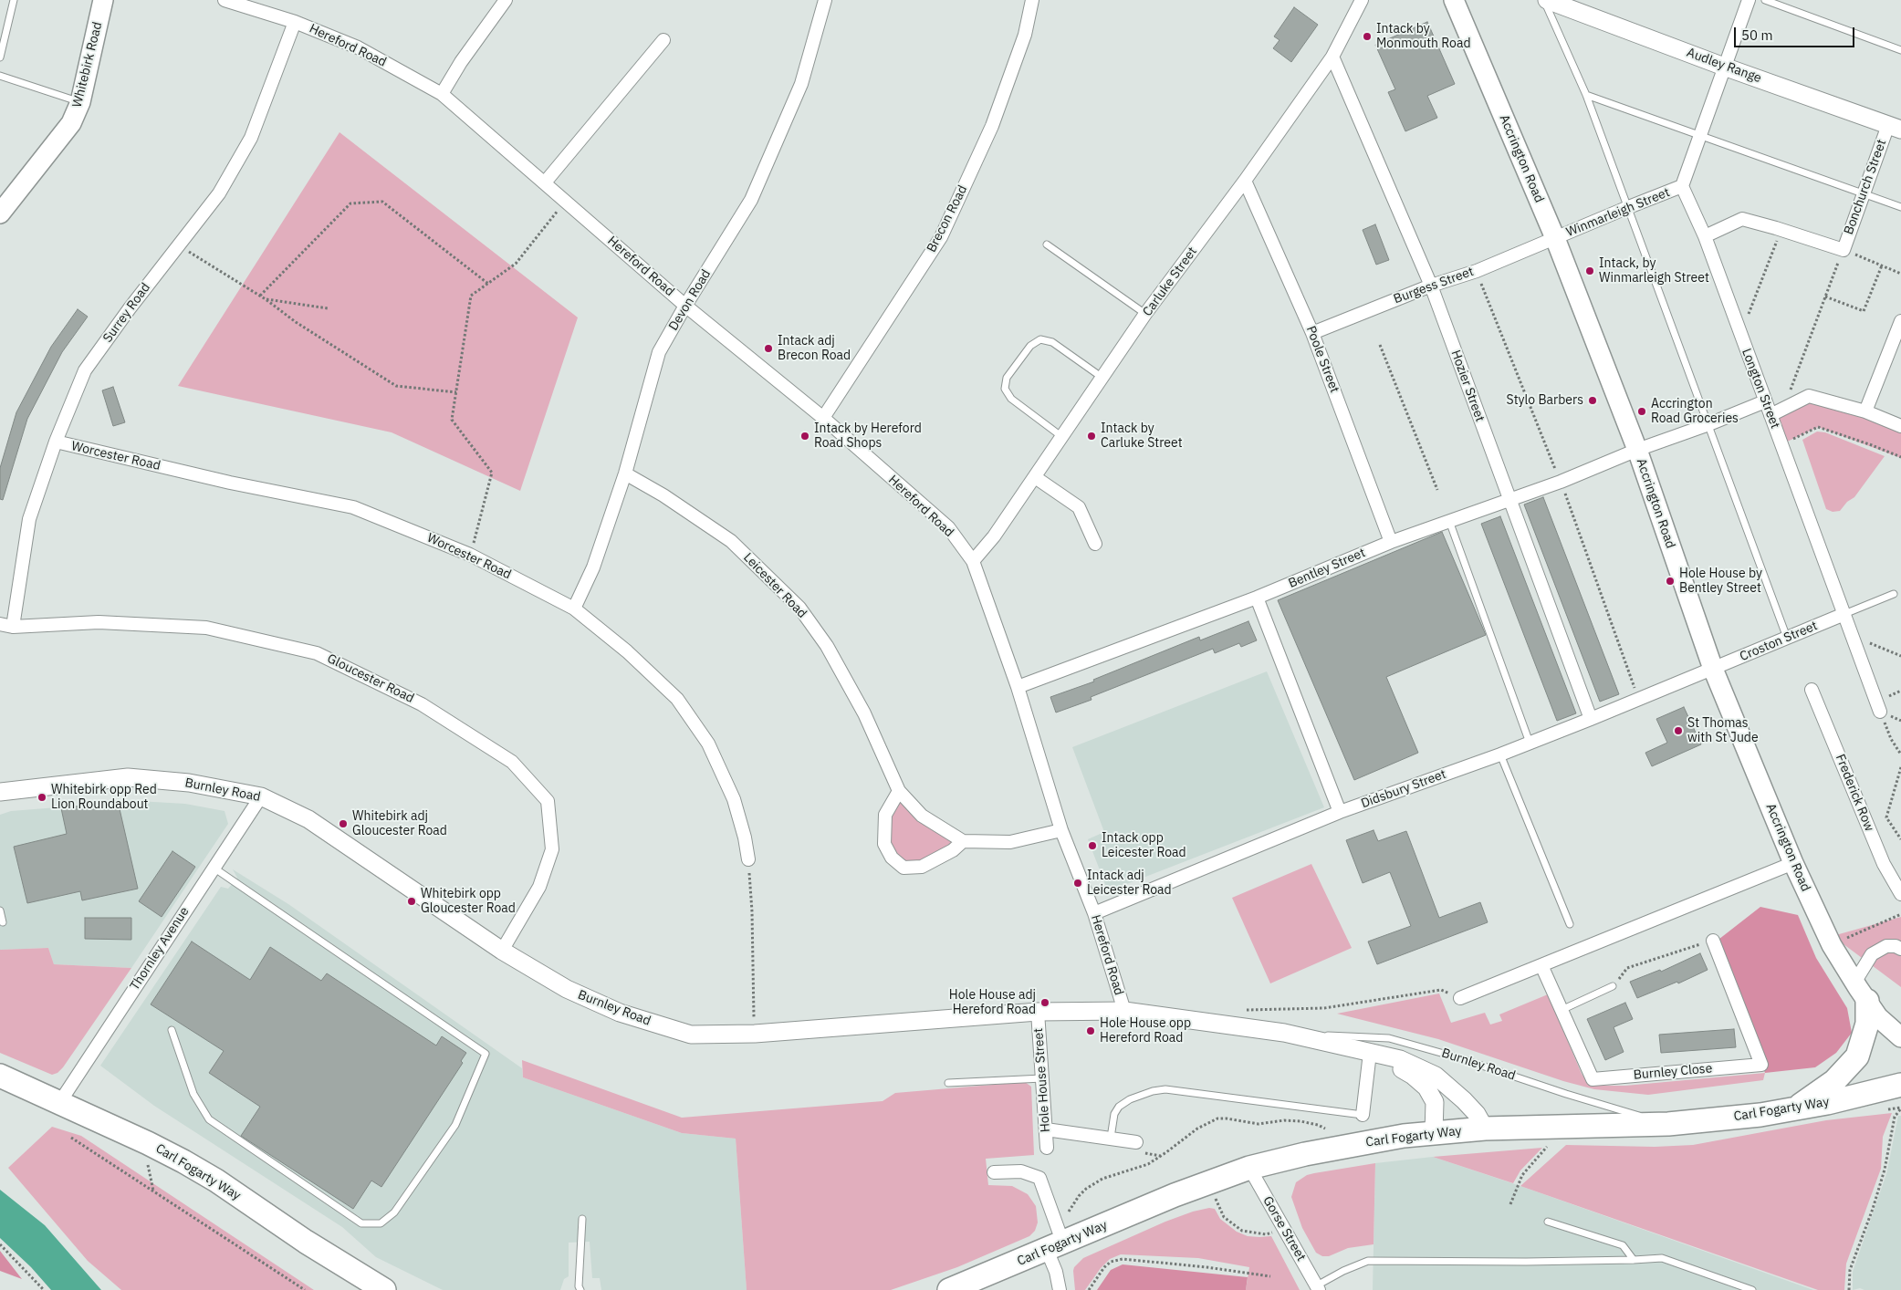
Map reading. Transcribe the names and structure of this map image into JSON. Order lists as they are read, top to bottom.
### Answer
{
  "streets": {
    "highway": ["Carl Fogarty Way"],
    "main road": ["Whitebirk Road", "Accrington Road"],
    "street": [
      "Hereford Road",
      "Audley Range",
      "Bonchurch Street",
      "Winmarleigh Street",
      "Brecon Road",
      "Carluke Street",
      "Burgess Street",
      "Devon Road",
      "Surrey Road",
      "Poole Street",
      "Hozier Street",
      "Longton Street",
      "Worcester Road",
      "Bentley Street",
      "Leicester Road",
      "Croston Street",
      "Gloucester Road",
      "Didsbury Street",
      "Burnley Road",
      "Frederick Row",
      "Thornley Avenue",
      "Burnley Close",
      "Hole House Street",
      "Gorse Street"
    ]
  },
  "crossings": [
    ["Hereford Road", "Brecon Road"],
    ["Hereford Road", "Carluke Street"],
    ["Hereford Road", "Devon Road"],
    ["Hereford Road", "Surrey Road"],
    ["Hereford Road", "Bentley Street"],
    ["Hereford Road", "Didsbury Street"],
    ["Hereford Road", "Burnley Road"],
    ["Audley Range", "Bonchurch Street"],
    ["Accrington Road", "Winmarleigh Street"],
    ["Accrington Road", "Burgess Street"],
    ["Accrington Road", "Bentley Street"],
    ["Accrington Road", "Croston Street"],
    ["Accrington Road", "Didsbury Street"],
    ["Winmarleigh Street", "Burgess Street"],
    ["Winmarleigh Street", "Longton Street"],
    ["Carluke Street", "Poole Street"],
    ["Carluke Street", "Hozier Street"],
    ["Burgess Street", "Poole Street"],
    ["Burgess Street", "Hozier Street"],
    ["Devon Road", "Worcester Road"],
    ["Devon Road", "Leicester Road"],
    ["Surrey Road", "Worcester Road"],
    ["Surrey Road", "Gloucester Road"],
    ["Poole Street", "Bentley Street"],
    ["Hozier Street", "Bentley Street"],
    ["Hozier Street", "Didsbury Street"],
    ["Longton Street", "Bentley Street"],
    ["Longton Street", "Croston Street"],
    ["Croston Street", "Didsbury Street"],
    ["Gloucester Road", "Burnley Road"],
    ["Burnley Road", "Thornley Avenue"],
    ["Burnley Road", "Hole House Street"],
    ["Burnley Road", "Carl Fogarty Way"],
    ["Thornley Avenue", "Carl Fogarty Way"],
    ["Carl Fogarty Way", "Gorse Street"]
  ],
  "places": [
    "Intack by Monmouth Road",
    "Intack, by Winmarleigh Street",
    "Intack adj Brecon Road",
    "Stylo Barbers",
    "Accrington Road Groceries",
    "Intack by Hereford Road Shops",
    "Intack by Carluke Street",
    "Hole House by Bentley Street",
    "St Thomas with St Jude",
    "Whitebirk opp Red Lion Roundabout",
    "Whitebirk adj Gloucester Road",
    "Intack opp Leicester Road",
    "Intack adj Leicester Road",
    "Whitebirk opp Gloucester Road",
    "Hole House adj Hereford Road",
    "Hole House opp Hereford Road"
  ],
  "scale_bar": "50 m"
}
